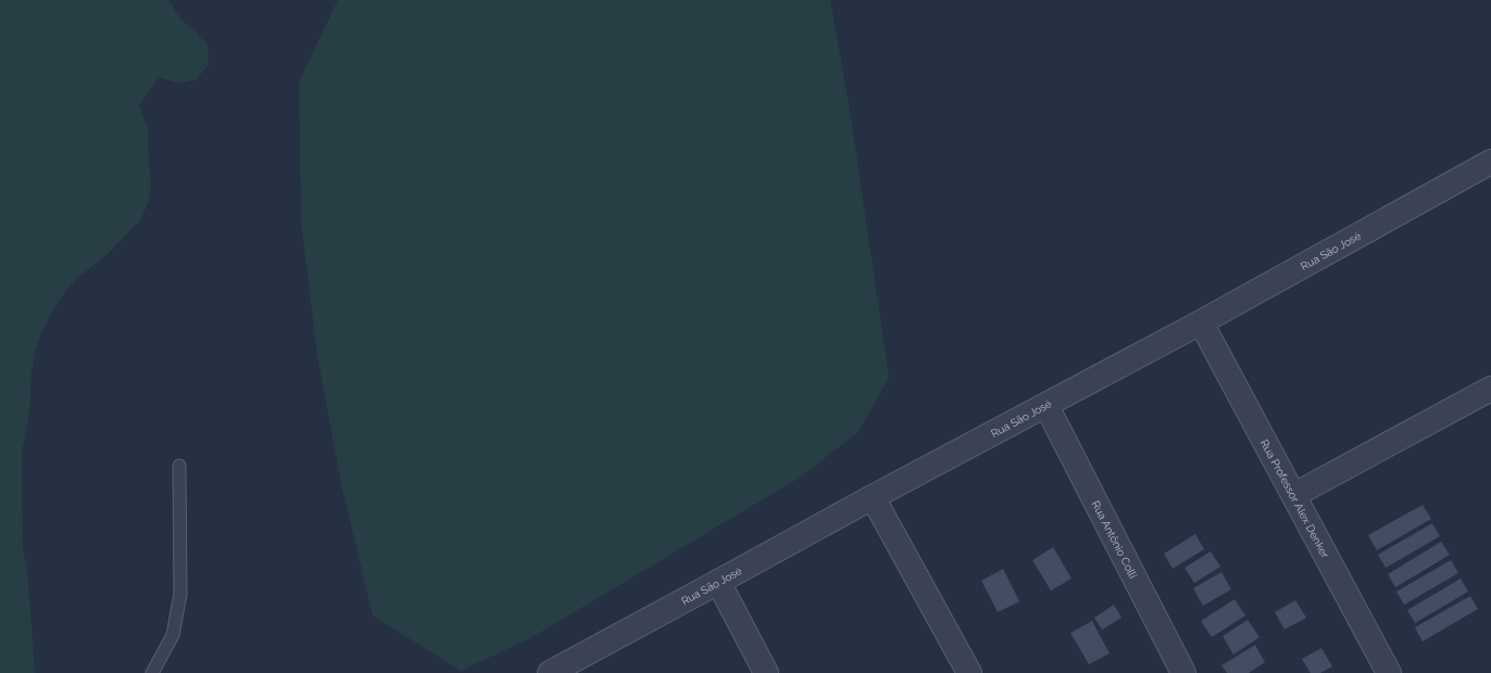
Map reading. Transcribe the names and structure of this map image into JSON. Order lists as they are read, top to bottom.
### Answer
{
  "streets": {
    "street": ["Rua São José", "Rua Professor Alex Denker", "Rua Antônio Colli"]
  },
  "crossings": [
    ["Rua São José", "Rua Professor Alex Denker"],
    ["Rua São José", "Rua Antônio Colli"]
  ]
}
